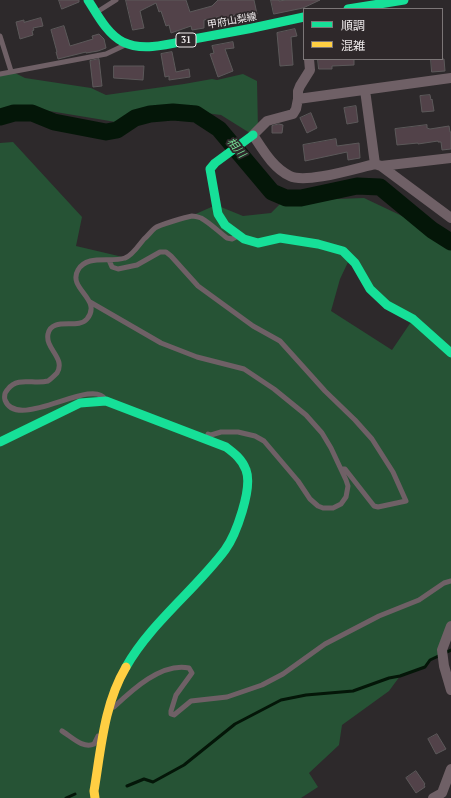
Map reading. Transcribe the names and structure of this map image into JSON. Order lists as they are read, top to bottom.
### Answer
{
  "streets": {
    "street": ["甲府山梨線", "31"]
  },
  "water": ["相川"],
  "legend": ["順調", "混雑"]
}
